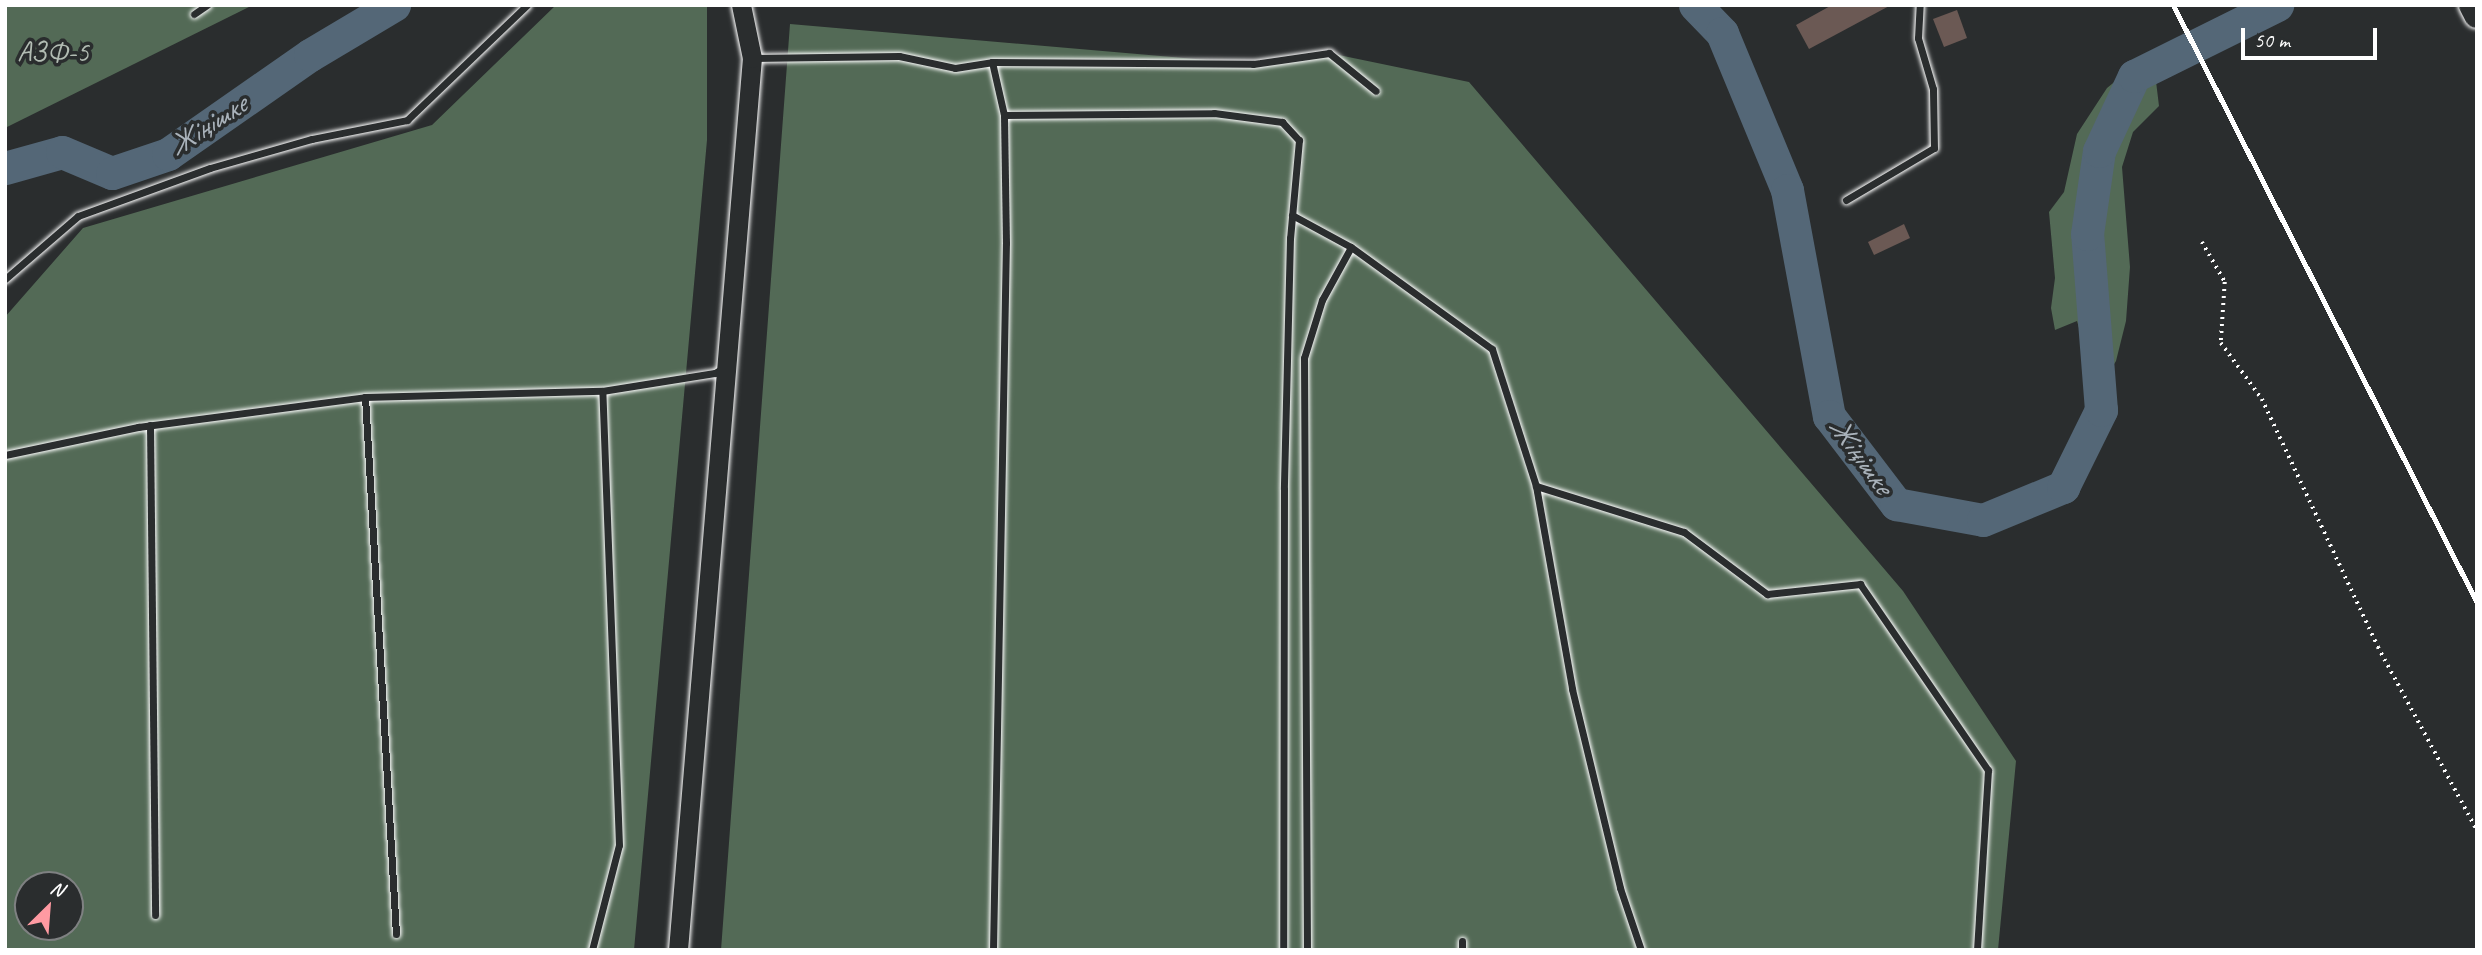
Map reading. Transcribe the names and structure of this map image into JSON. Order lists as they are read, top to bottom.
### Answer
{
  "water": ["Жіңішке"],
  "parks": ["АЗФ-5"],
  "scale_bar": "50 m",
  "north": "top right"
}
